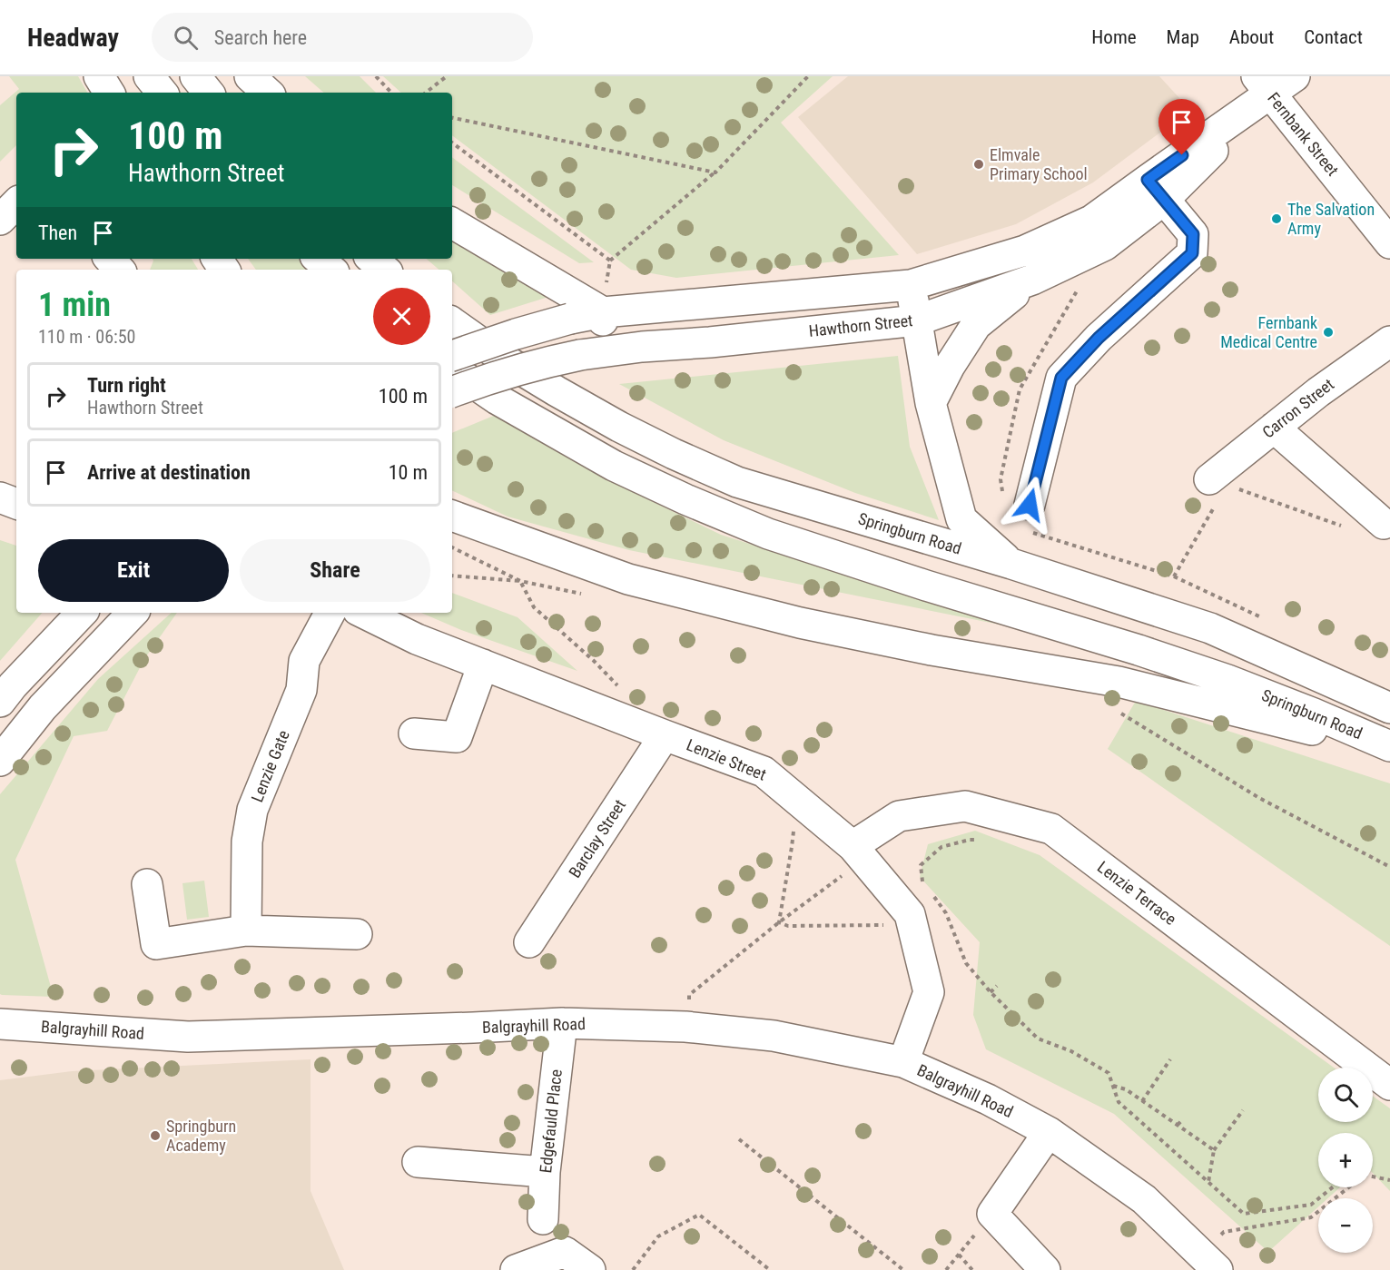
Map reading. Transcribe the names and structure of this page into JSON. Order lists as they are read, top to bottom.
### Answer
{
  "streets": {
    "main road": [
      "Fernbank Street",
      "Hawthorn Street",
      "Carron Street",
      "Springburn Road",
      "Lenzie Street",
      "Lenzie Gate",
      "Barclay Street",
      "Lenzie Terrace",
      "Balgrayhill Road",
      "Edgefauld Place"
    ]
  },
  "crossings": [
    ["Fernbank Street", "Hawthorn Street"],
    ["Lenzie Street", "Barclay Street"],
    ["Lenzie Street", "Lenzie Terrace"],
    ["Lenzie Street", "Balgrayhill Road"],
    ["Balgrayhill Road", "Edgefauld Place"]
  ],
  "places": [
    "Elmvale Primary School",
    "The Salvation Army",
    "Fernbank Medical Centre",
    "Springburn Academy"
  ],
  "page": {
    "header": "Headway",
    "search": "Search here",
    "nav": [
      "Home",
      "Map",
      "About",
      "Contact"
    ],
    "turn": ["100 m", "Hawthorn Street"],
    "then": "Then",
    "heading": ["1 min", "110 m · 06:50"],
    "list": [
      {
        "name": "Turn right",
        "note": "Hawthorn Street",
        "value": "100 m"
      },
      {
        "name": "Arrive at destination",
        "value": "10 m"
      }
    ],
    "buttons": ["Exit", "Share"],
    "map_buttons": ["+", "−"]
  }
}
